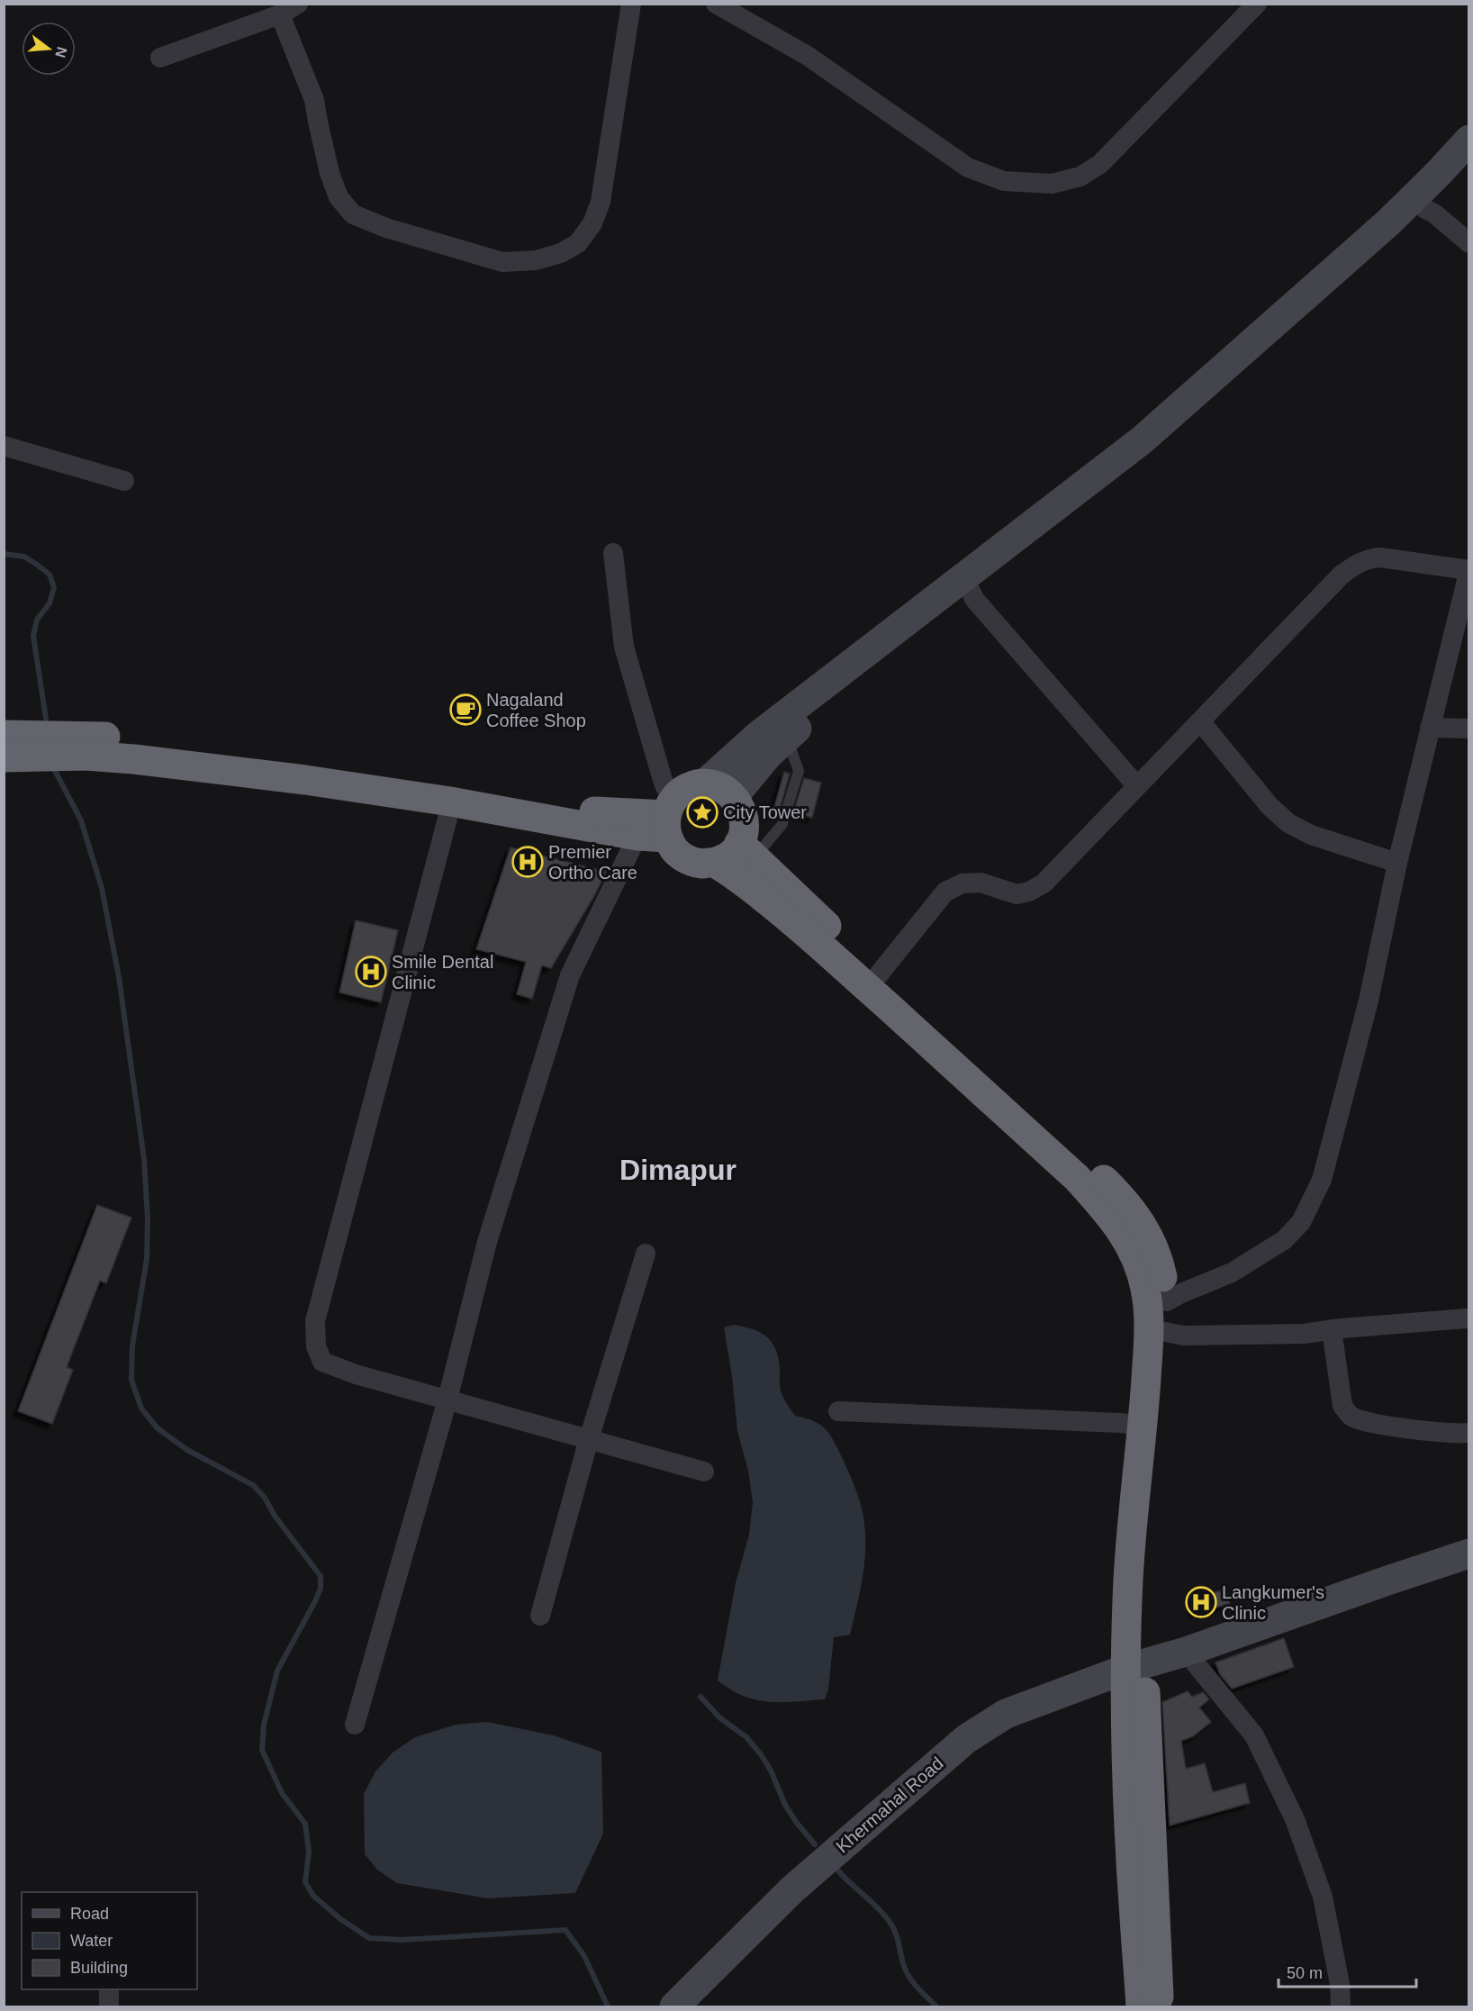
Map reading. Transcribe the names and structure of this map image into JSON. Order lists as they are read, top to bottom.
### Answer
{
  "streets": {
    "main road": ["Khermahal Road"]
  },
  "districts": ["Dimapur"],
  "places": {
    "cafe": ["Nagaland Coffee Shop"],
    "place": ["City Tower"],
    "hospital": ["Premier Ortho Care", "Smile Dental Clinic", "Langkumer's Clinic"]
  },
  "legend": ["Road", "Water", "Building"],
  "scale_bar": "50 m",
  "north": "right"
}
